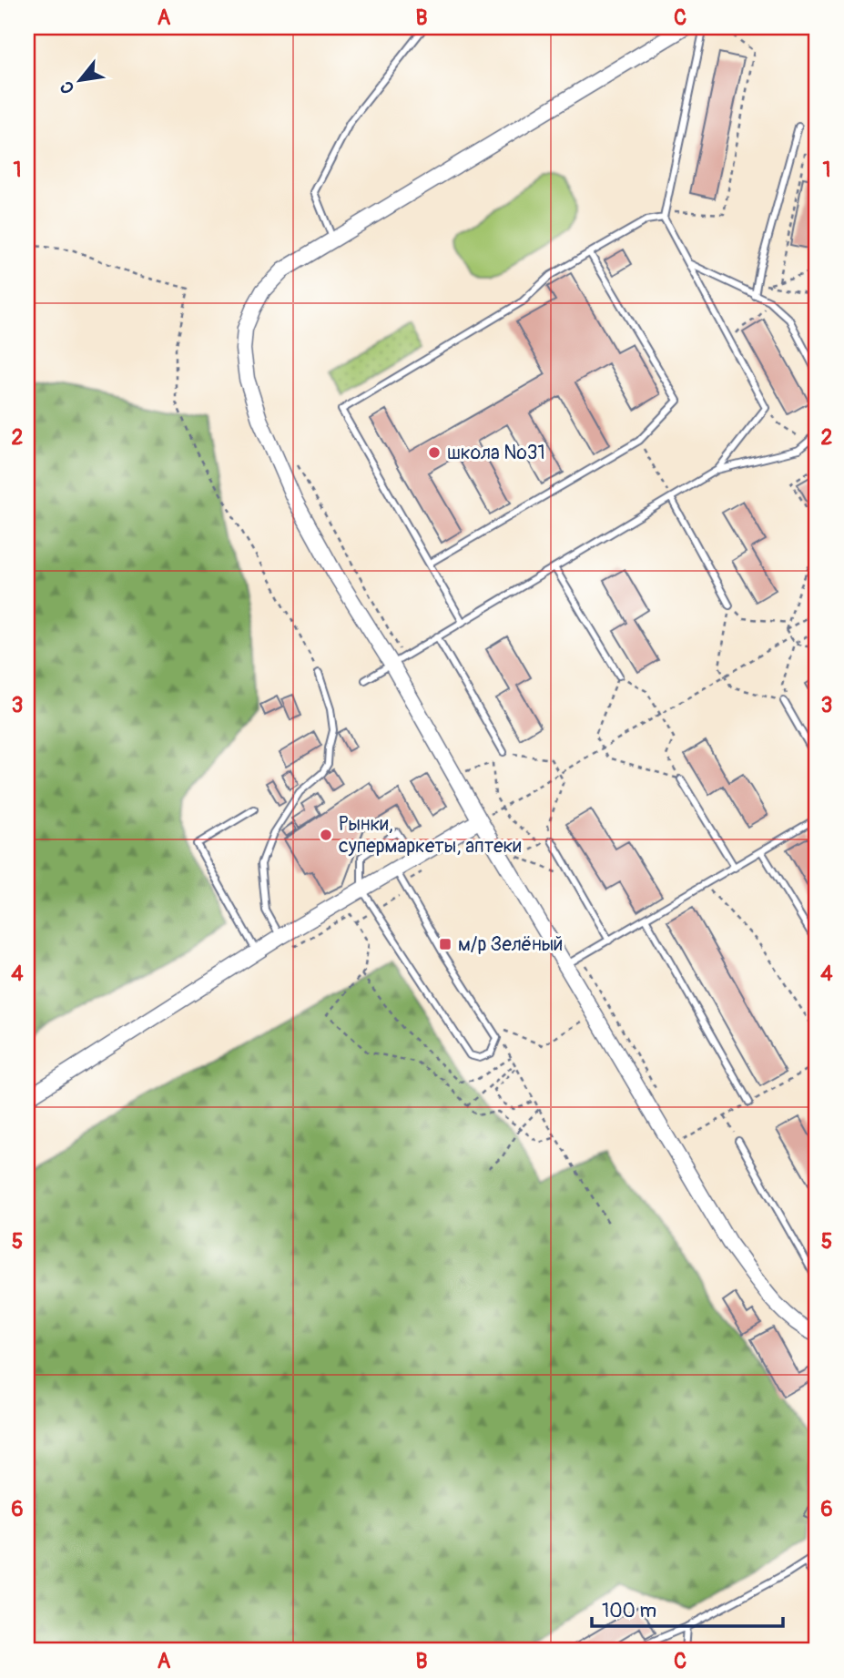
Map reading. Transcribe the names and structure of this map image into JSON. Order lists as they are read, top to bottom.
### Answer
{
  "places": {
    "other": ["школа №31", "Рынки, супермаркеты, аптеки"],
    "transit": ["м/р Зелёный"]
  },
  "scale_bar": "100 m",
  "north": "bottom left",
  "grid": {
    "columns": ["A", "B", "C"],
    "rows": [
      "1",
      "2",
      "3",
      "4",
      "5",
      "6"
    ]
  }
}
